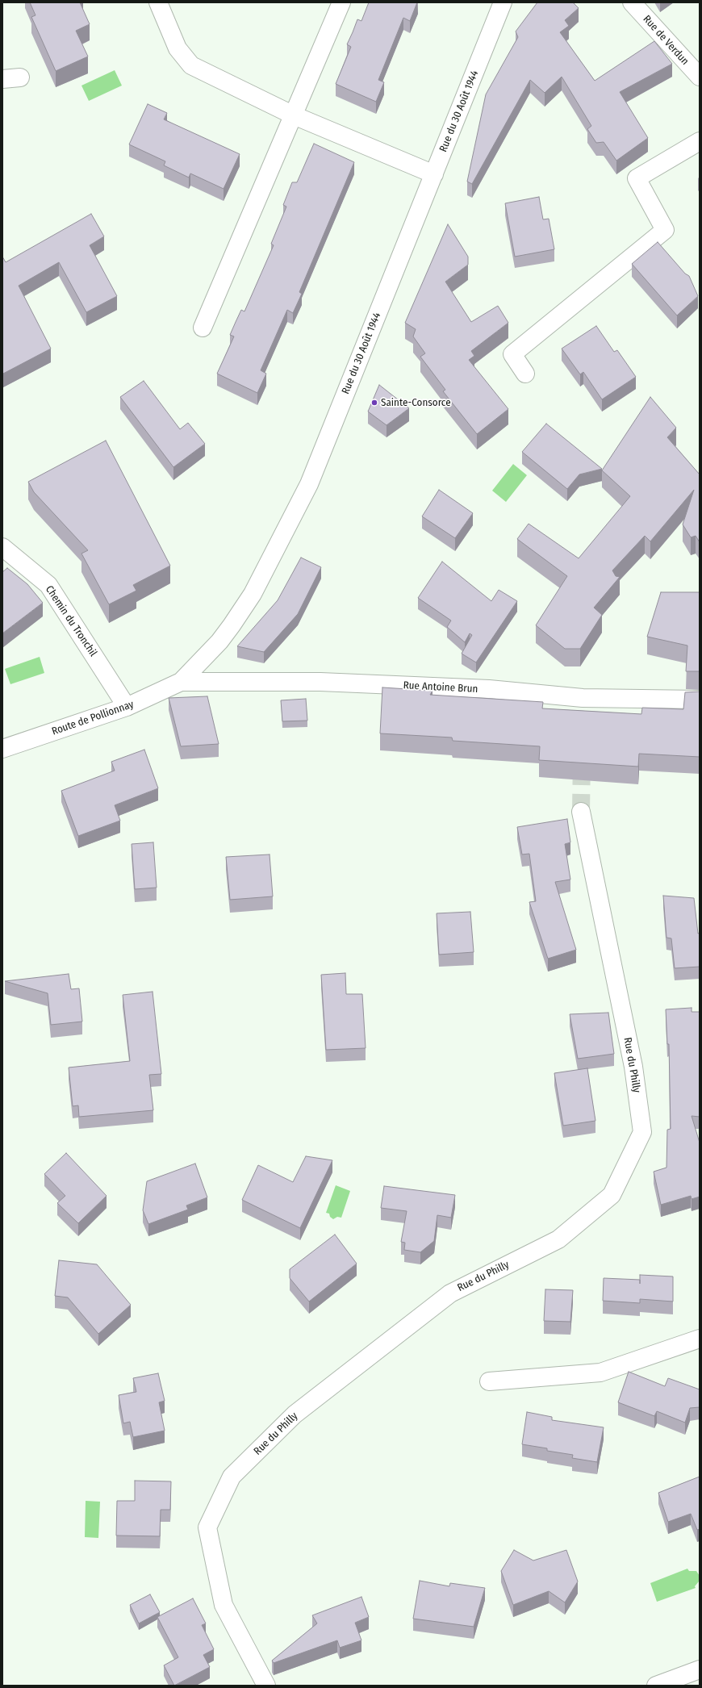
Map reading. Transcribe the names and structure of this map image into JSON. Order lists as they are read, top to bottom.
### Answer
{
  "streets": {
    "street": [
      "Rue de Verdun",
      "Rue du 30 Août 1944",
      "Chemin du Tronchil",
      "Rue Antoine Brun",
      "Route de Pollionnay",
      "Rue du Philly"
    ]
  },
  "crossings": [
    ["Rue du 30 Août 1944", "Rue Antoine Brun"],
    ["Rue du 30 Août 1944", "Route de Pollionnay"],
    ["Chemin du Tronchil", "Route de Pollionnay"],
    ["Rue Antoine Brun", "Route de Pollionnay"]
  ],
  "places": ["Sainte-Consorce"]
}
